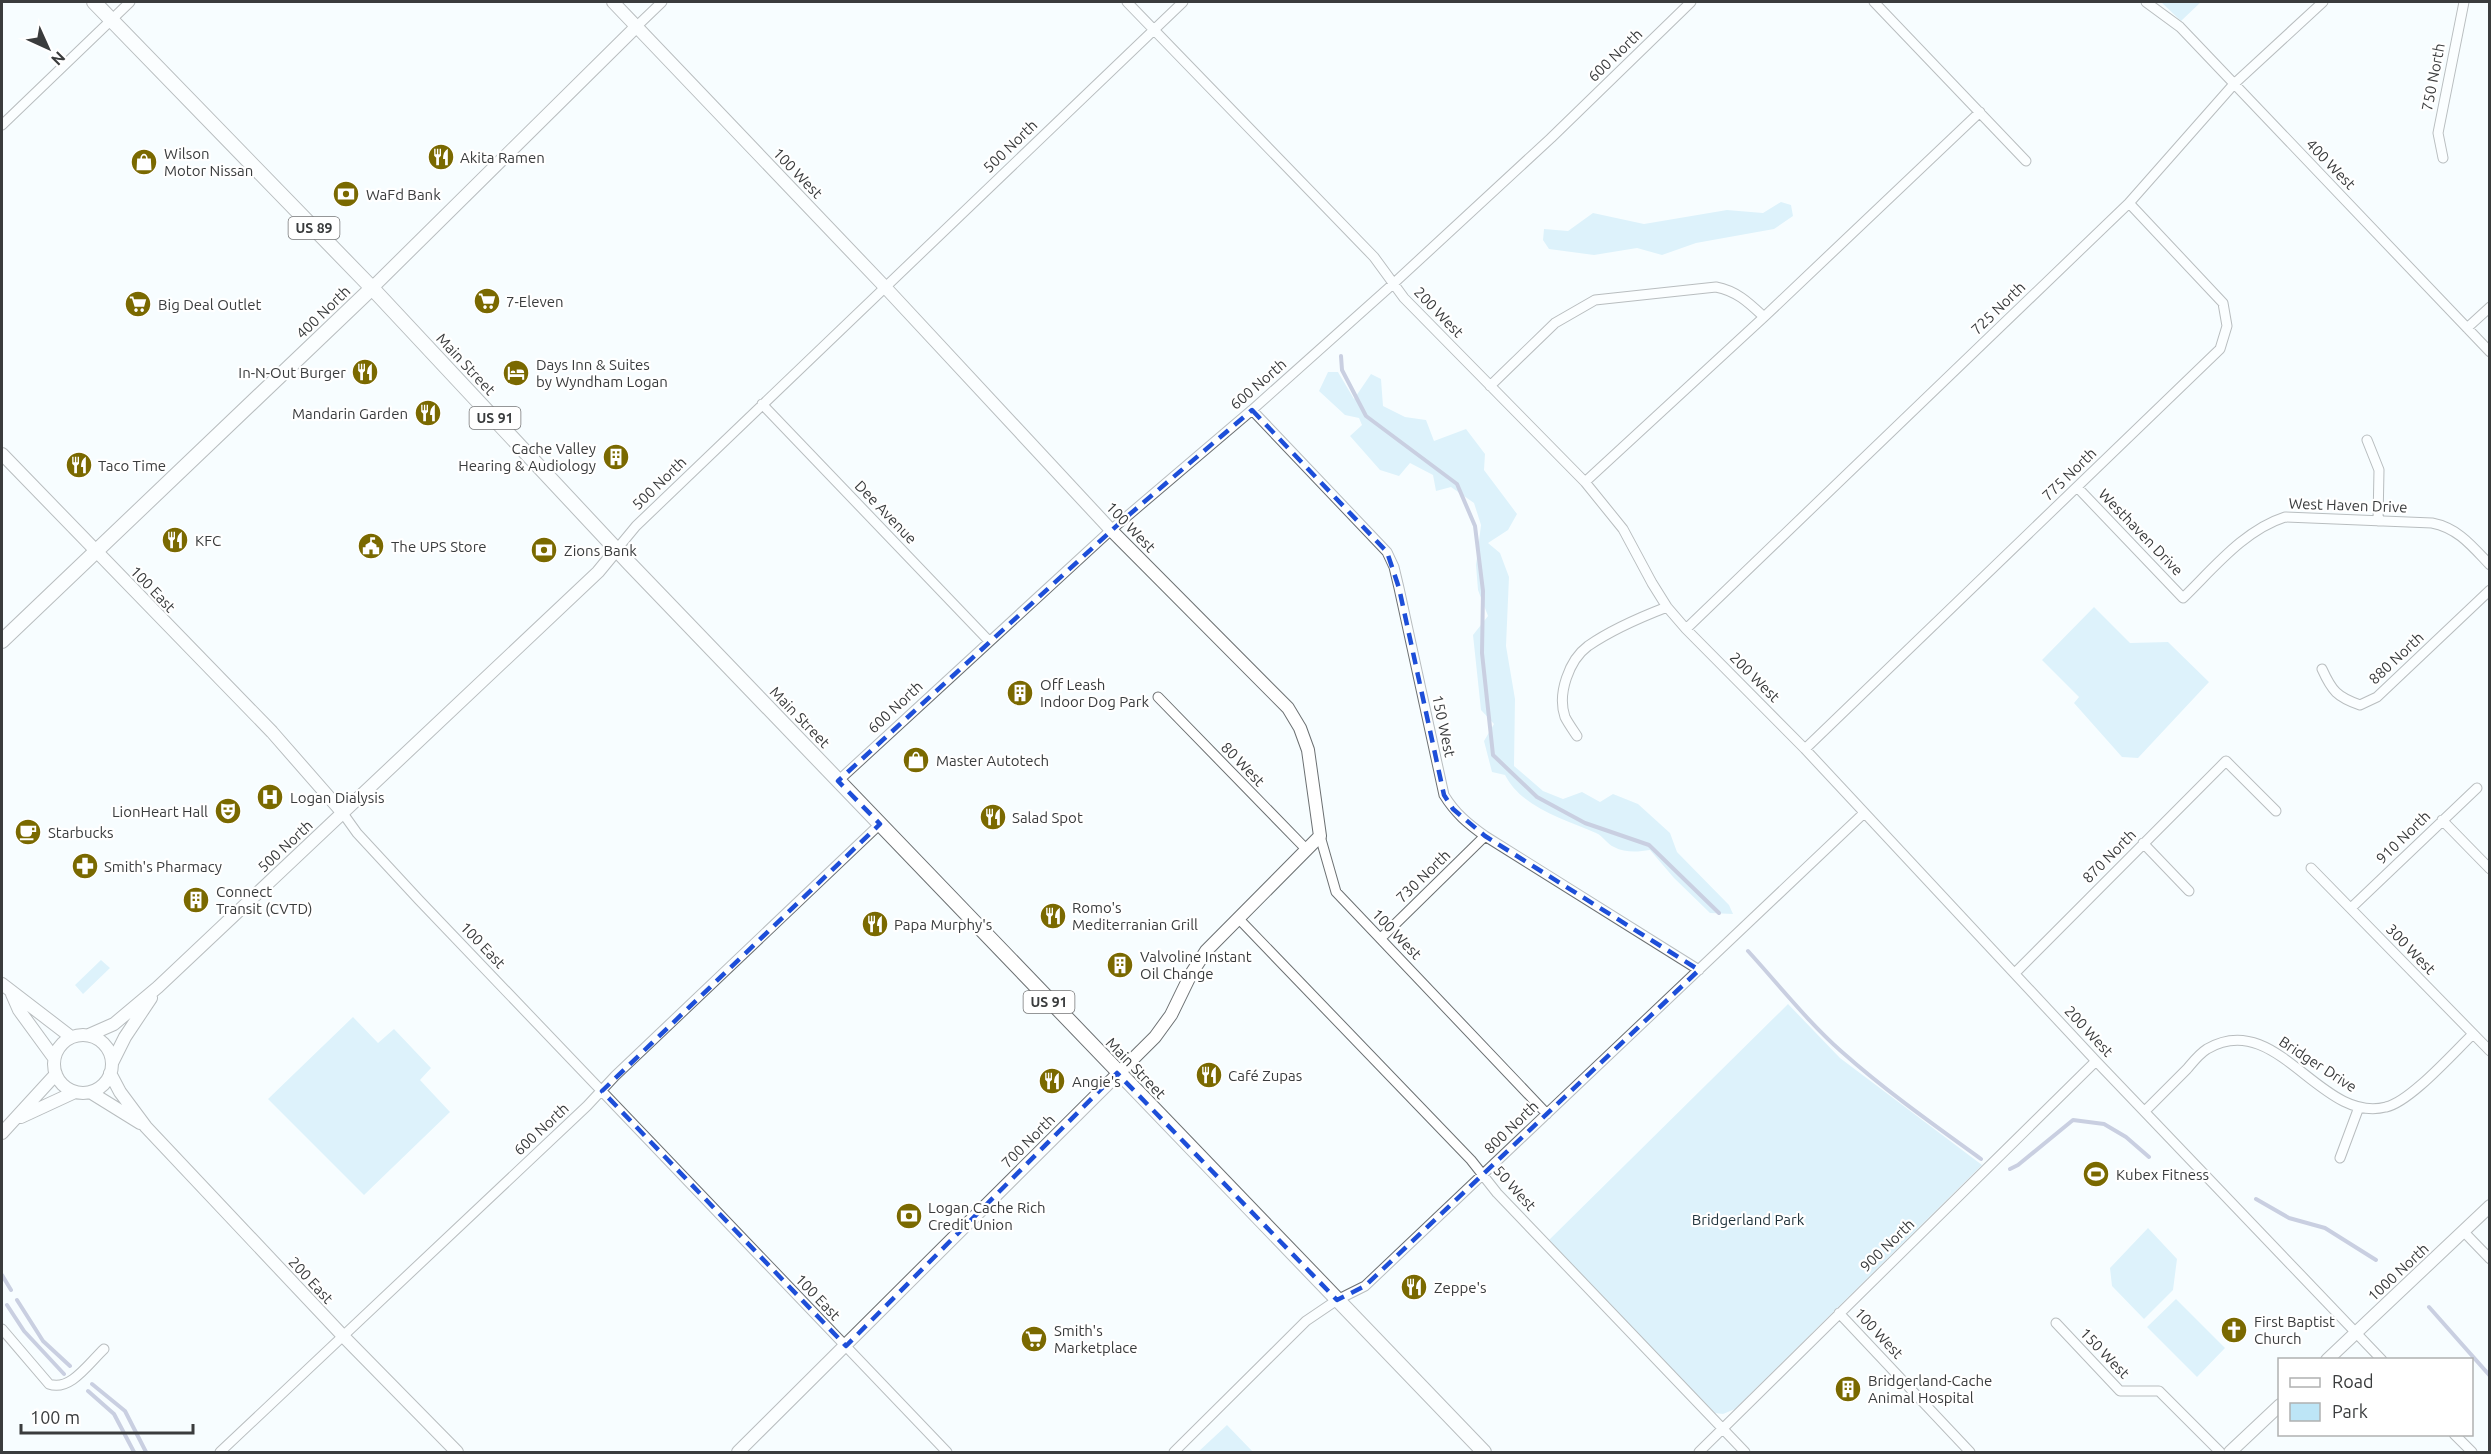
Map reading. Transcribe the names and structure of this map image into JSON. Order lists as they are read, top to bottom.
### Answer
{
  "streets": {
    "main road": [
      "US 89",
      "400 North",
      "Main Street",
      "US 91"
    ],
    "street": [
      "600 North",
      "750 North",
      "500 North",
      "400 West",
      "100 West",
      "725 North",
      "200 West",
      "775 North",
      "West Haven Drive",
      "Dee Avenue",
      "Westhaven Drive",
      "100 East",
      "880 North",
      "150 West",
      "80 West",
      "910 North",
      "870 North",
      "730 North",
      "300 West",
      "Bridger Drive",
      "800 North",
      "700 North",
      "50 West",
      "900 North",
      "1000 North",
      "200 East"
    ]
  },
  "crossings": [
    ["600 North", "100 West"],
    ["600 North", "200 West"],
    ["600 North", "Main Street"],
    ["600 North", "Dee Avenue"],
    ["600 North", "100 East"],
    ["600 North", "150 West"],
    ["600 North", "200 East"],
    ["500 North", "100 West"],
    ["500 North", "200 West"],
    ["500 North", "Main Street"],
    ["500 North", "Dee Avenue"],
    ["500 North", "100 East"],
    ["500 North", "200 East"],
    ["400 West", "725 North"],
    ["100 West", "400 North"],
    ["100 West", "730 North"],
    ["100 West", "800 North"],
    ["100 West", "700 North"],
    ["100 West", "900 North"],
    ["725 North", "200 West"],
    ["725 North", "775 North"],
    ["400 North", "Main Street"],
    ["400 North", "100 East"],
    ["200 West", "775 North"],
    ["200 West", "870 North"],
    ["200 West", "Bridger Drive"],
    ["200 West", "800 North"],
    ["200 West", "900 North"],
    ["200 West", "1000 North"],
    ["Main Street", "800 North"],
    ["Main Street", "700 North"],
    ["775 North", "Westhaven Drive"],
    ["West Haven Drive", "Westhaven Drive"],
    ["100 East", "700 North"],
    ["150 West", "730 North"],
    ["150 West", "800 North"],
    ["80 West", "700 North"],
    ["910 North", "300 West"],
    ["300 West", "Bridger Drive"],
    ["800 North", "50 West"],
    ["700 North", "50 West"],
    ["50 West", "900 North"]
  ],
  "parks": ["Bridgerland Park"],
  "places": {
    "restaurant": [
      "Akita Ramen",
      "In-N-Out Burger",
      "Mandarin Garden",
      "Taco Time",
      "KFC",
      "Salad Spot",
      "Romo's Mediterranian Grill",
      "Papa Murphy's",
      "Café Zupas",
      "Angie's",
      "Zeppe's"
    ],
    "shop": ["Wilson Motor Nissan", "Master Autotech"],
    "bank": ["WaFd Bank", "Zions Bank", "Logan Cache Rich Credit Union"],
    "supermarket": ["7-Eleven", "Big Deal Outlet", "Smith's Marketplace"],
    "hotel": ["Days Inn & Suites by Wyndham Logan"],
    "building": [
      "Cache Valley Hearing & Audiology",
      "Off Leash Indoor Dog Park",
      "Connect Transit (CVTD)",
      "Valvoline Instant Oil Change",
      "Bridgerland-Cache Animal Hospital"
    ],
    "public building": ["The UPS Store"],
    "hospital": ["Logan Dialysis"],
    "theatre": ["LionHeart Hall"],
    "cafe": ["Starbucks"],
    "pharmacy": ["Smith's Pharmacy"],
    "sports": ["Kubex Fitness"],
    "church": ["First Baptist Church"]
  },
  "legend": ["Road", "Park"],
  "scale_bar": "100 m",
  "north": "bottom right"
}
